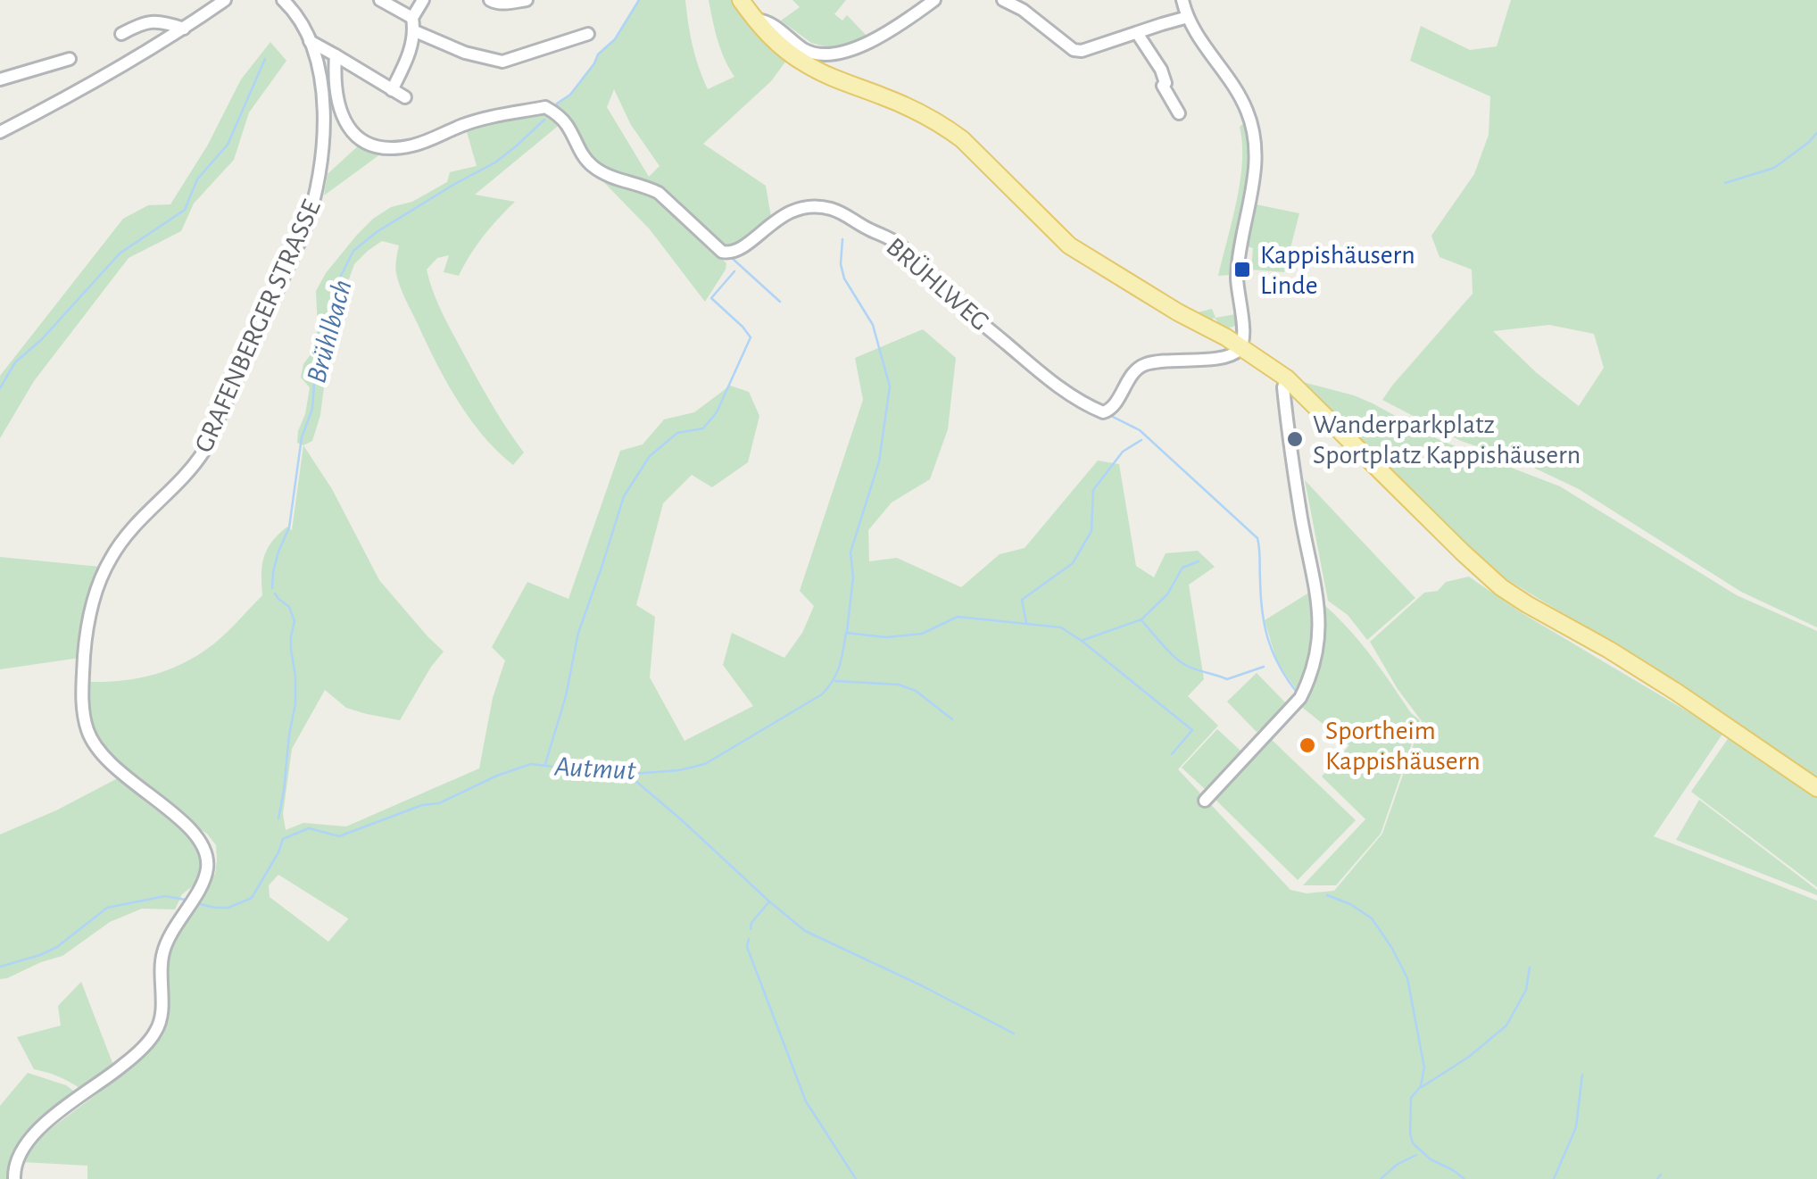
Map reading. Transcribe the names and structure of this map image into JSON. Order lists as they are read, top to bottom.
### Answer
{
  "streets": {
    "street": ["BRÜHLWEG", "GRAFENBERGER STRASSE"]
  },
  "water": ["Brühlbach", "Autmut"],
  "places": {
    "transit": ["Kappishäusern Linde"],
    "other": ["Wanderparkplatz Sportplatz Kappishäusern", "Sportheim Kappishäusern"]
  }
}
